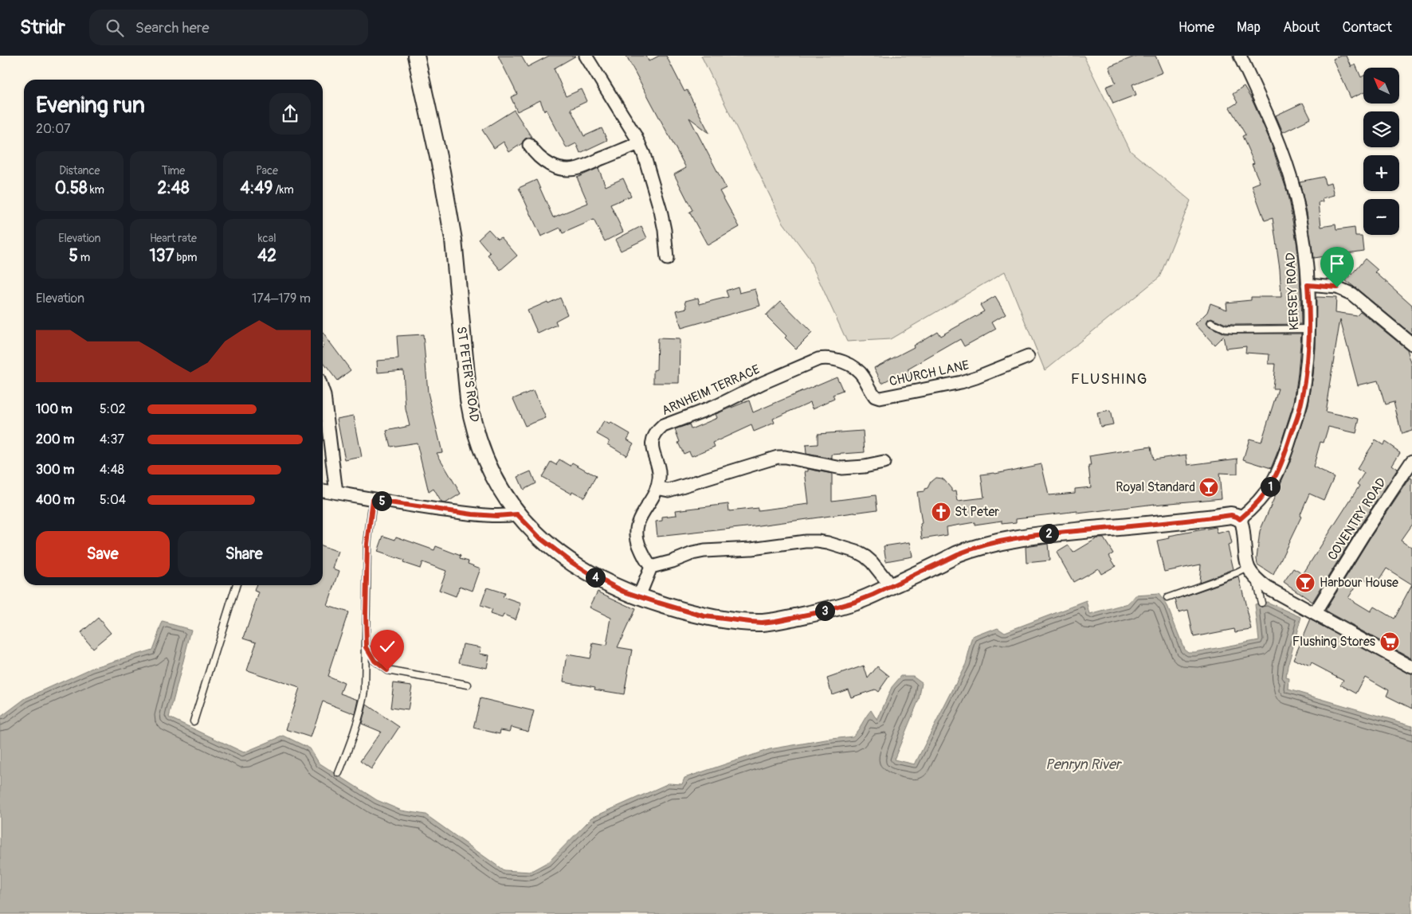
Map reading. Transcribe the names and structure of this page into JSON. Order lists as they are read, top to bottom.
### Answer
{
  "streets": {
    "street": [
      "KERSEY ROAD",
      "CHURCH LANE",
      "ST PETER'S ROAD",
      "ARNHEIM TERRACE",
      "COVENTRY ROAD"
    ]
  },
  "crossings": [
    ["KERSEY ROAD", "ST PETER'S ROAD"],
    ["CHURCH LANE", "ARNHEIM TERRACE"]
  ],
  "districts": ["FLUSHING"],
  "water": ["Penryn River"],
  "places": {
    "bar": ["Royal Standard", "Harbour House"],
    "church": ["St Peter"],
    "supermarket": ["Flushing Stores"]
  },
  "north": "top left",
  "page": {
    "header": "Stridr",
    "search": "Search here",
    "nav": [
      "Home",
      "Map",
      "About",
      "Contact"
    ],
    "map_buttons": ["+", "−"],
    "heading": ["Evening run", "20:07"],
    "stats": [
      ["Distance", "0.58 km"],
      ["Time", "2:48"],
      ["Pace", "4:49 /km"],
      ["Elevation", "5 m"],
      ["Heart rate", "137 bpm"],
      ["kcal", "42"]
    ],
    "chart": ["Elevation", "174–179 m"],
    "list": [
      {
        "name": "100 m",
        "note": "5:02"
      },
      {
        "name": "200 m",
        "note": "4:37"
      },
      {
        "name": "300 m",
        "note": "4:48"
      },
      {
        "name": "400 m",
        "note": "5:04"
      }
    ],
    "pins": [
      "1",
      "5",
      "2",
      "4",
      "3"
    ],
    "buttons": ["Save", "Share"]
  }
}
